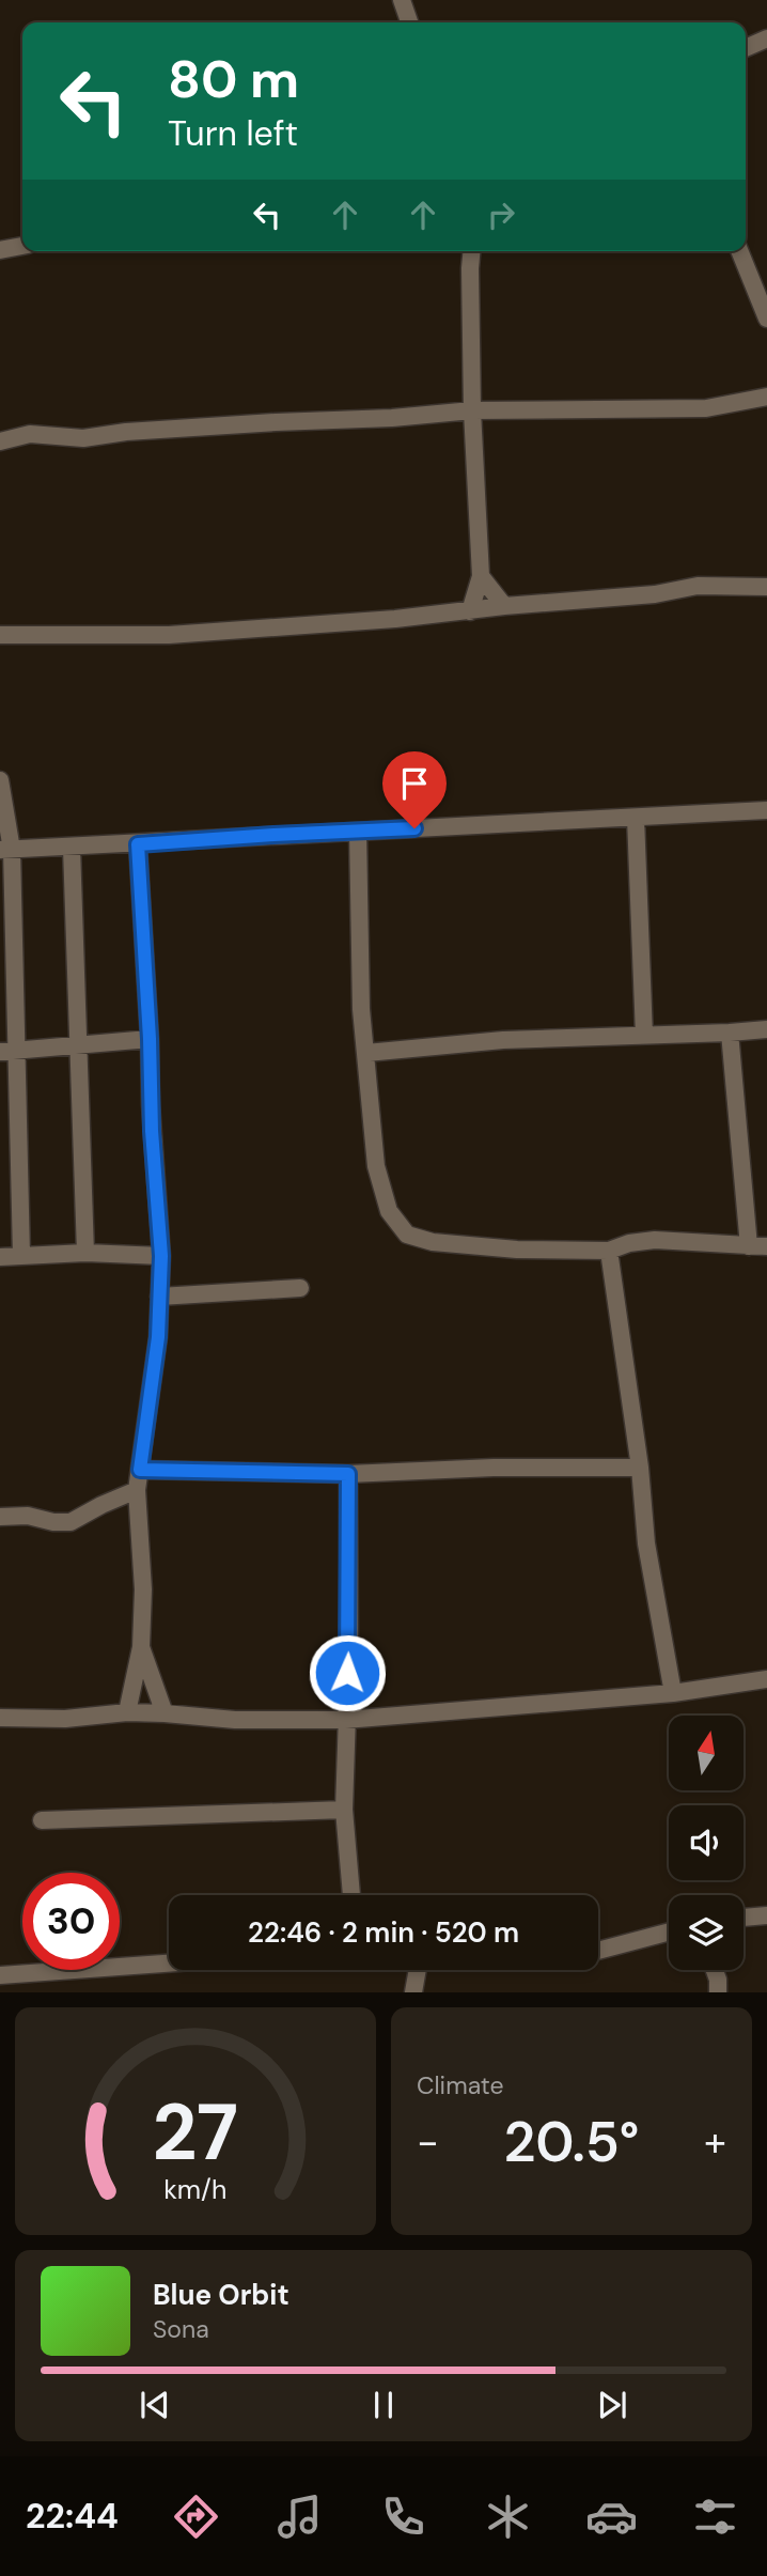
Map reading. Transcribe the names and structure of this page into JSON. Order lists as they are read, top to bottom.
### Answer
{
  "north": "top",
  "page": {
    "turn": ["80 m", "Turn left"],
    "limit": "30",
    "trip": "22:46 · 2 min · 520 m",
    "tile": "Climate",
    "heat": ["−", "20.5°", "+"],
    "song": ["Blue Orbit", "Sona"],
    "tabs": "22:44",
    "gauge": ["27", "km/h"]
  }
}
